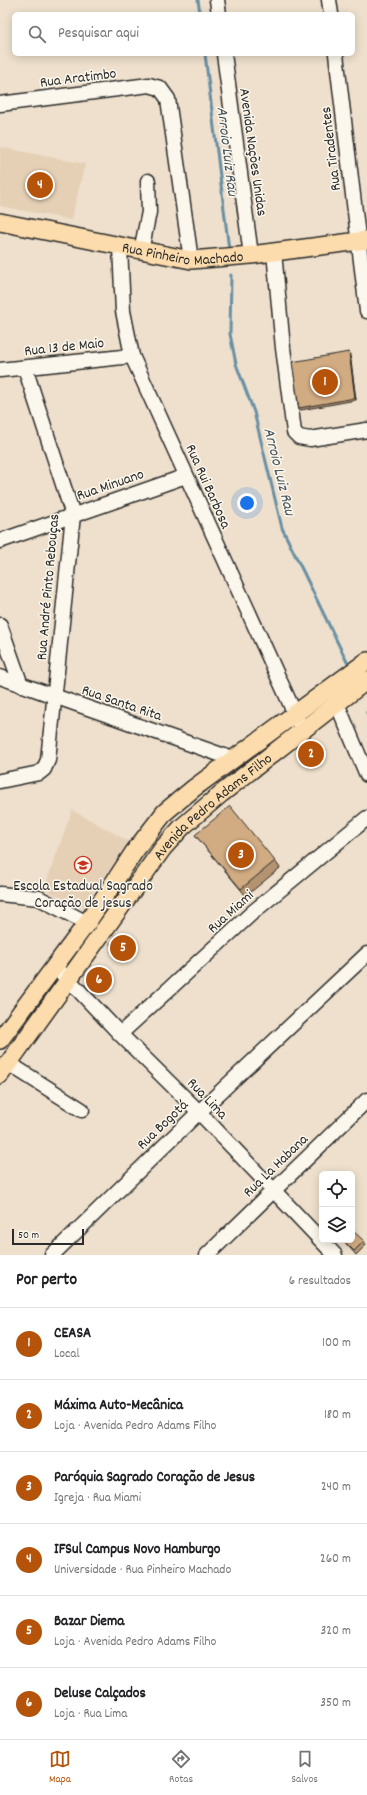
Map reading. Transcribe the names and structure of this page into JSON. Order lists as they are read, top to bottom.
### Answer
{
  "streets": {
    "main road": ["Rua Pinheiro Machado", "Avenida Pedro Adams Filho"],
    "street": [
      "Rua Aratimbo",
      "Rua Tiradentes",
      "Avenida Nações Unidas",
      "Rua 13 de Maio",
      "Rua Minuano",
      "Rua Rui Barbosa",
      "Rua André Pinto Rebouças",
      "Rua Santa Rita",
      "Rua Miami",
      "Rua Lima",
      "Rua Bogotá",
      "Rua La Habana"
    ]
  },
  "crossings": [
    ["Rua Aratimbo", "Rua Pinheiro Machado"],
    ["Rua Tiradentes", "Rua Pinheiro Machado"],
    ["Avenida Nações Unidas", "Rua Pinheiro Machado"],
    ["Rua Pinheiro Machado", "Rua Rui Barbosa"],
    ["Rua 13 de Maio", "Rua Rui Barbosa"],
    ["Rua 13 de Maio", "Rua André Pinto Rebouças"],
    ["Rua Minuano", "Rua Rui Barbosa"],
    ["Rua Minuano", "Rua André Pinto Rebouças"],
    ["Rua Rui Barbosa", "Avenida Pedro Adams Filho"],
    ["Rua André Pinto Rebouças", "Rua Santa Rita"],
    ["Rua Santa Rita", "Avenida Pedro Adams Filho"],
    ["Avenida Pedro Adams Filho", "Rua Lima"],
    ["Rua Miami", "Rua Lima"],
    ["Rua Lima", "Rua Bogotá"],
    ["Rua Lima", "Rua La Habana"]
  ],
  "water": ["Arroio Luiz Rau"],
  "places": {
    "school or university": ["Escola Estadual Sagrado Coração de jesus"]
  },
  "scale_bar": "50 m",
  "page": {
    "search": "Pesquisar aqui",
    "pins": [
      "4",
      "1",
      "2",
      "3",
      "5",
      "6"
    ],
    "scale": "50 m",
    "heading": ["Por perto", "6 resultados"],
    "list": [
      {
        "mark": "1",
        "name": "CEASA",
        "note": "Local",
        "value": "100 m"
      },
      {
        "mark": "2",
        "name": "Máxima Auto-Mecânica",
        "note": "Loja · Avenida Pedro Adams Filho",
        "value": "180 m"
      },
      {
        "mark": "3",
        "name": "Paróquia Sagrado Coração de Jesus",
        "note": "Igreja · Rua Miami",
        "value": "240 m"
      },
      {
        "mark": "4",
        "name": "IFSul Campus Novo Hamburgo",
        "note": "Universidade · Rua Pinheiro Machado",
        "value": "260 m"
      },
      {
        "mark": "5",
        "name": "Bazar Diema",
        "note": "Loja · Avenida Pedro Adams Filho",
        "value": "320 m"
      },
      {
        "mark": "6",
        "name": "Deluse Calçados",
        "note": "Loja · Rua Lima",
        "value": "350 m"
      }
    ],
    "nav": ["Mapa", "Rotas", "Salvos"]
  }
}
